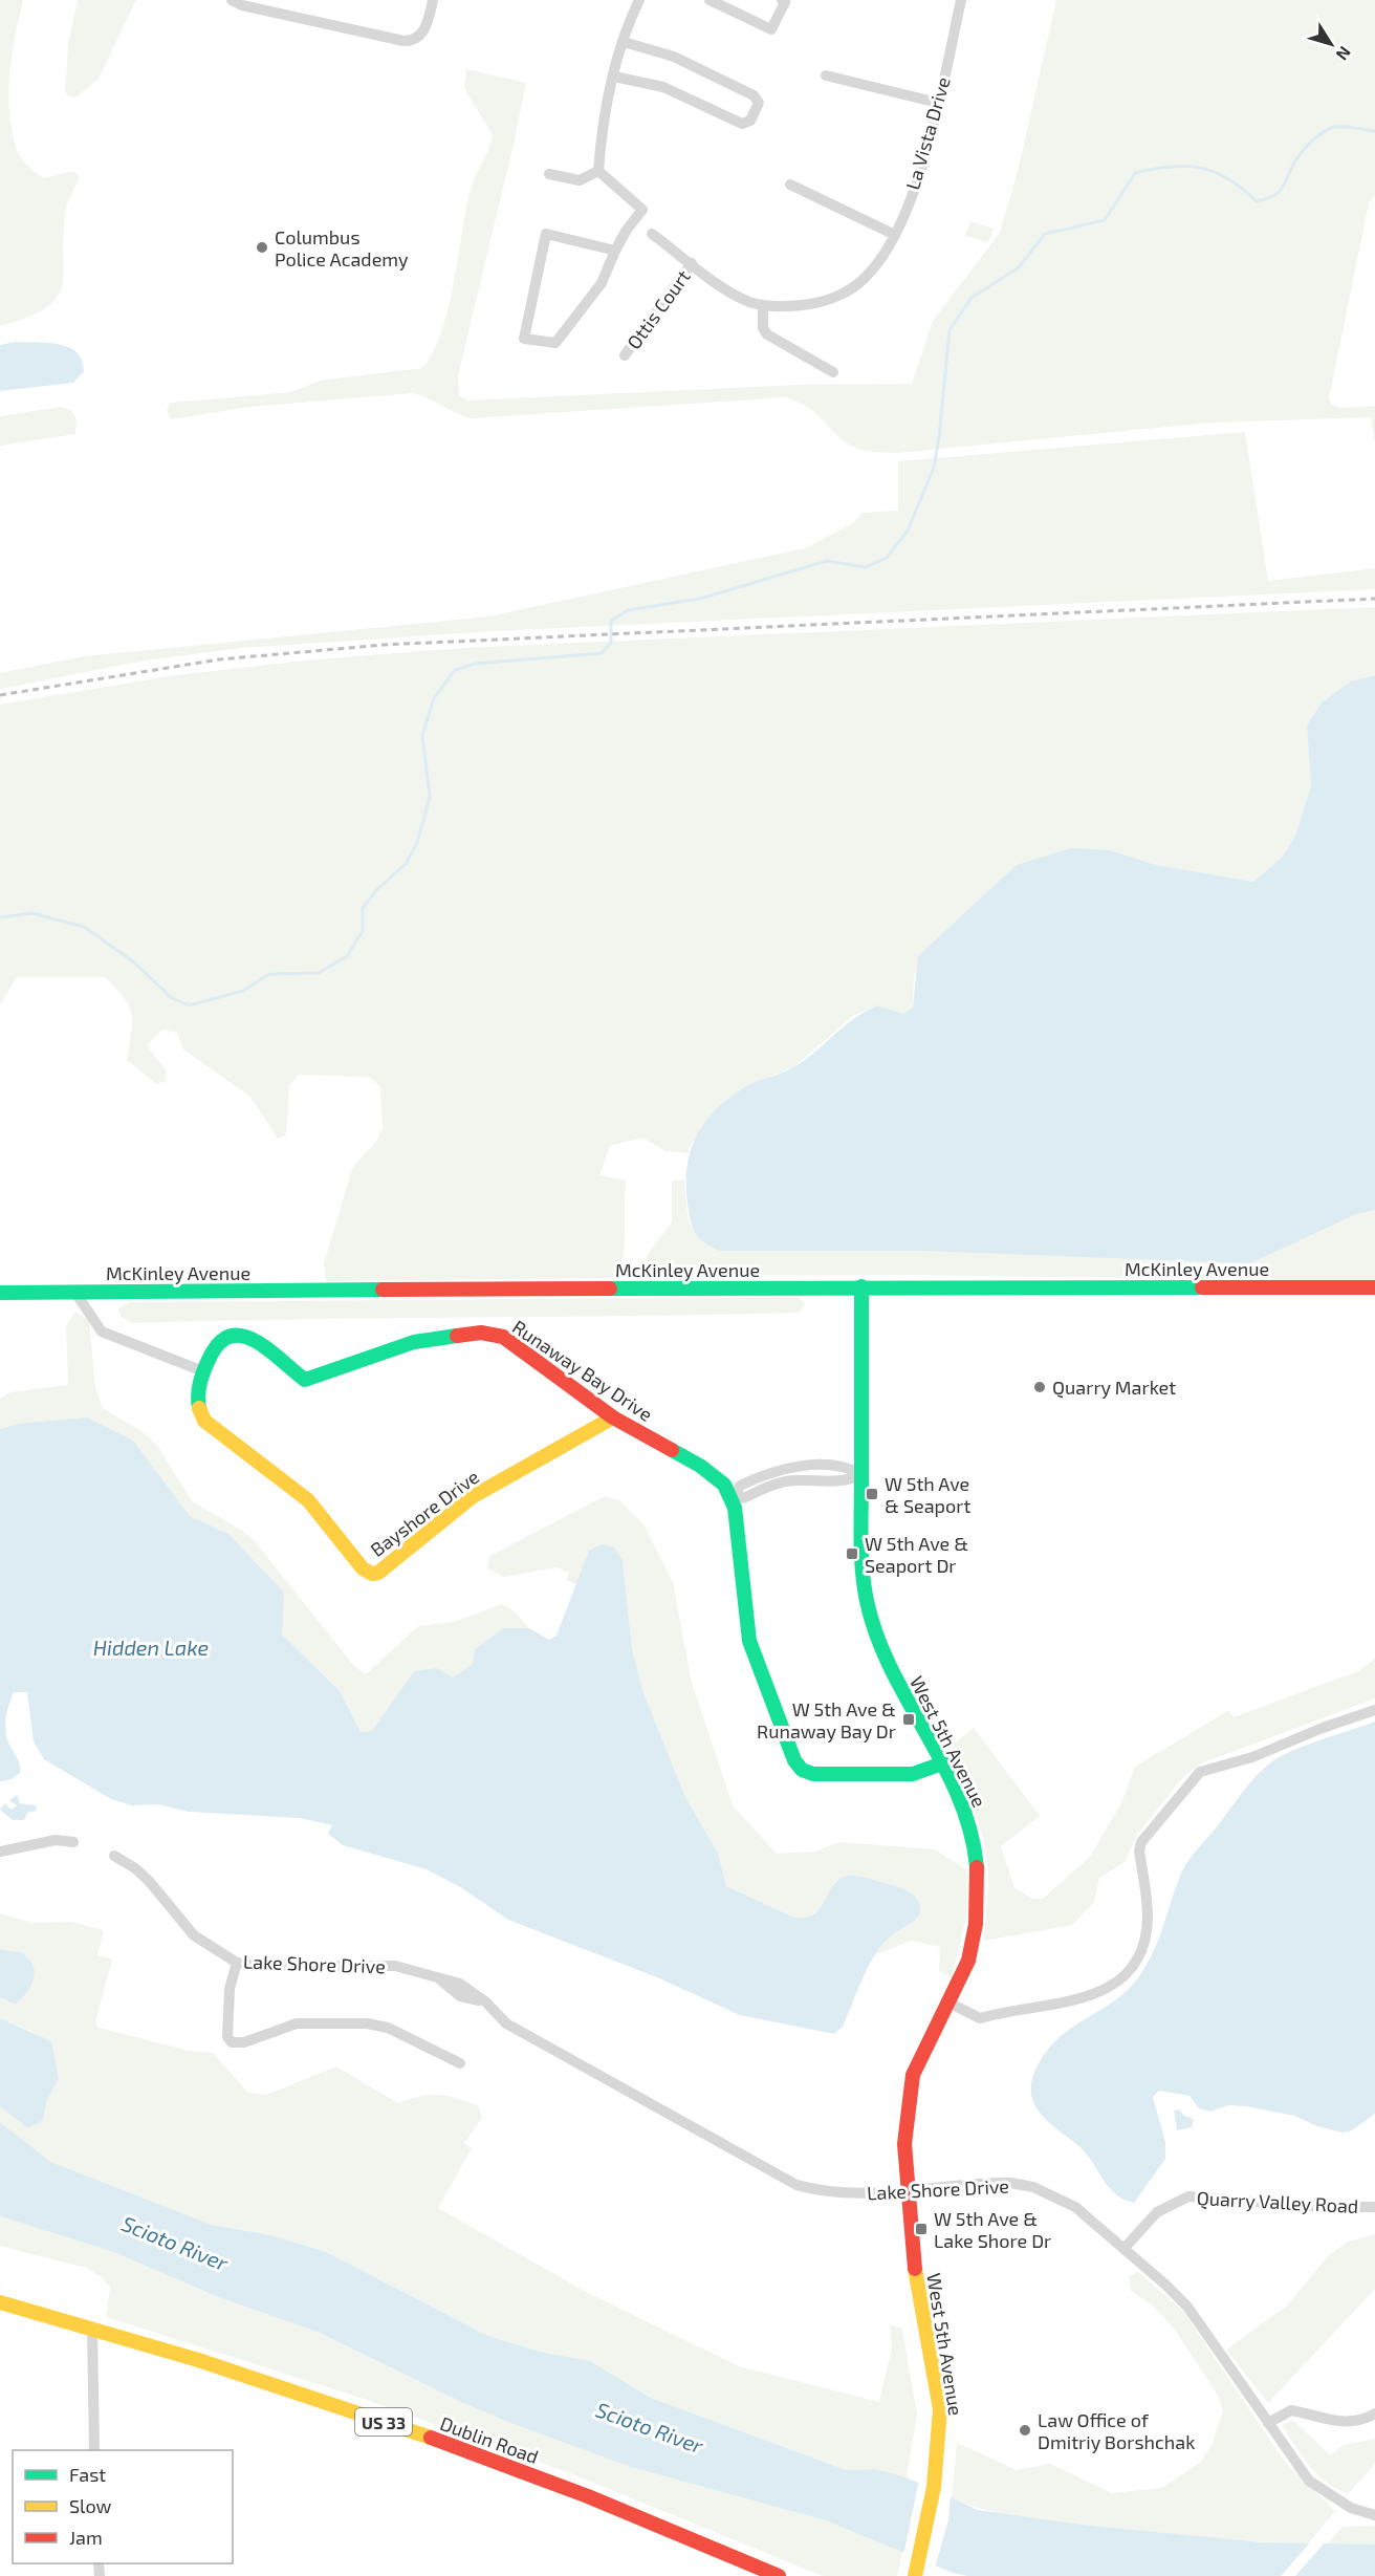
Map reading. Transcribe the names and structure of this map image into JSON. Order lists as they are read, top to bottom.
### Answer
{
  "streets": {
    "main road": [
      "McKinley Avenue",
      "Runaway Bay Drive",
      "Bayshore Drive",
      "West 5th Avenue",
      "US 33",
      "Dublin Road"
    ],
    "street": [
      "La Vista Drive",
      "Ottis Court",
      "Lake Shore Drive",
      "Quarry Valley Road"
    ]
  },
  "crossings": [
    ["La Vista Drive", "Ottis Court"],
    ["McKinley Avenue", "West 5th Avenue"],
    ["Runaway Bay Drive", "Bayshore Drive"],
    ["Runaway Bay Drive", "West 5th Avenue"],
    ["West 5th Avenue", "Lake Shore Drive"],
    ["Lake Shore Drive", "Quarry Valley Road"]
  ],
  "water": ["Hidden Lake", "Scioto River"],
  "places": {
    "other": ["Columbus Police Academy", "Quarry Market", "Law Office of Dmitriy Borshchak"],
    "transit": [
      "W 5th Ave & Seaport",
      "W 5th Ave & Seaport Dr",
      "W 5th Ave & Runaway Bay Dr",
      "W 5th Ave & Lake Shore Dr"
    ]
  },
  "legend": ["Fast", "Slow", "Jam"],
  "north": "bottom right"
}
